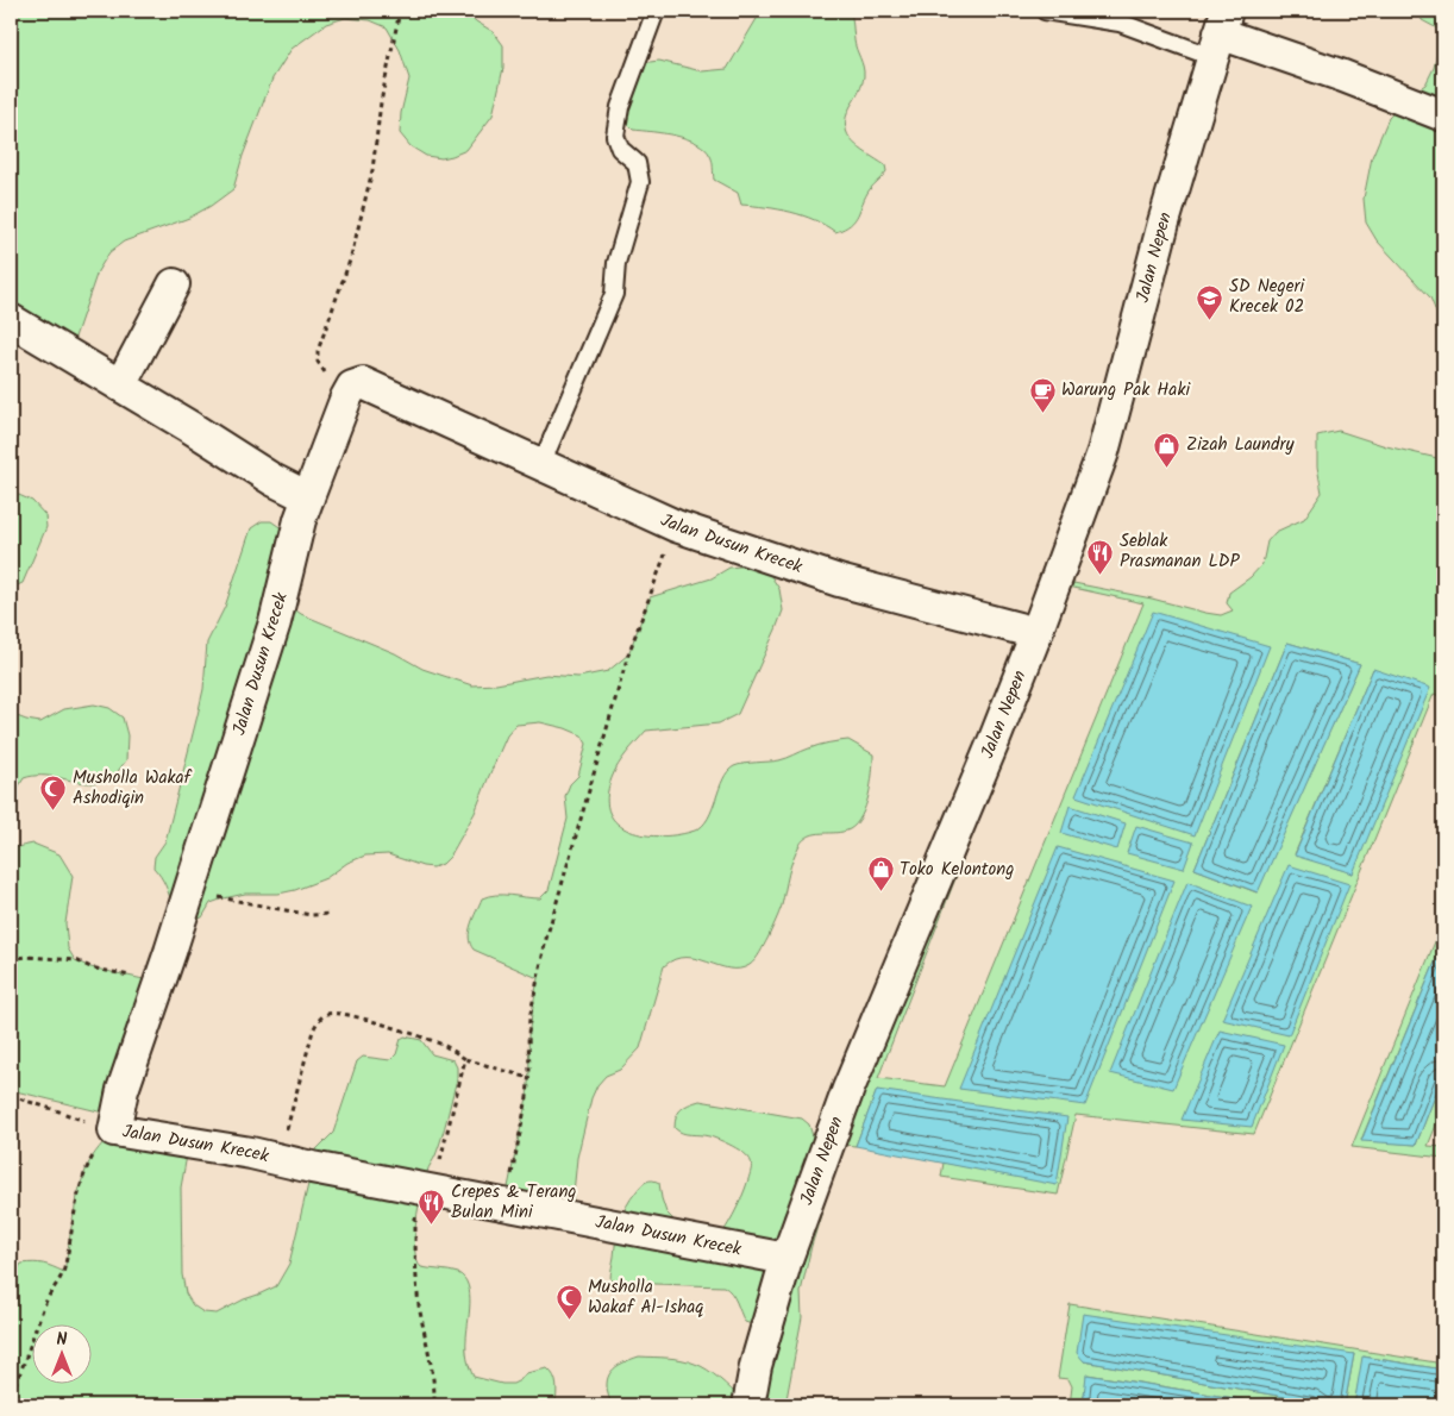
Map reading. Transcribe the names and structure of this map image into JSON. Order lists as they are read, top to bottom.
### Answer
{
  "streets": {
    "street": ["Jalan Nepen", "Jalan Dusun Krecek"]
  },
  "crossings": [
    ["Jalan Nepen", "Jalan Dusun Krecek"]
  ],
  "places": {
    "school or university": ["SD Negeri Krecek 02"],
    "cafe": ["Warung Pak Haki"],
    "shop": ["Zizah Laundry", "Toko Kelontong"],
    "restaurant": ["Seblak Prasmanan LDP", "Crepes & Terang Bulan Mini"],
    "mosque": ["Musholla Wakaf Ashodiqin", "Musholla Wakaf Al-Ishaq"]
  },
  "north": "top"
}
